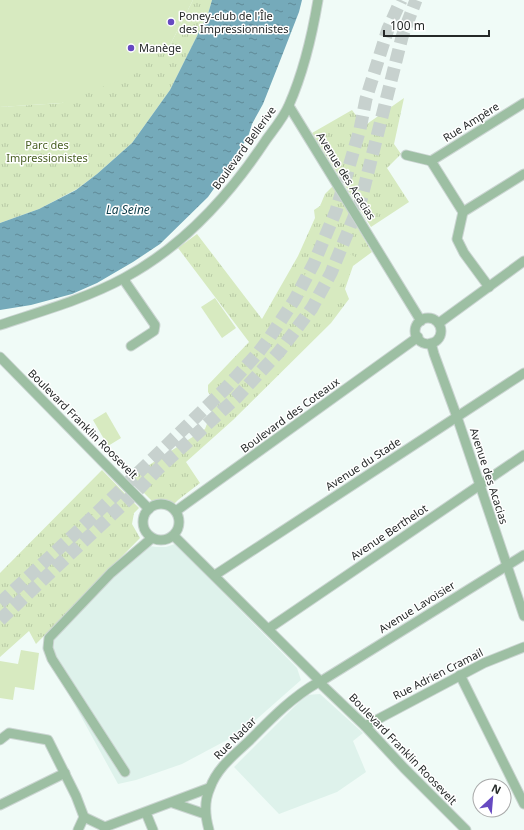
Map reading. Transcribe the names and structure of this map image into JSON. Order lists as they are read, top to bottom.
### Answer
{
  "streets": {
    "street": [
      "Rue Ampère",
      "Boulevard Bellerive",
      "Avenue des Acacias",
      "Boulevard des Coteaux",
      "Boulevard Franklin Roosevelt",
      "Avenue du Stade",
      "Avenue Berthelot",
      "Avenue Lavoisier",
      "Rue Adrien Cramail",
      "Rue Nadar"
    ]
  },
  "crossings": [
    ["Boulevard Bellerive", "Avenue des Acacias"],
    ["Avenue des Acacias", "Boulevard des Coteaux"],
    ["Avenue des Acacias", "Avenue du Stade"],
    ["Avenue des Acacias", "Avenue Berthelot"],
    ["Avenue des Acacias", "Avenue Lavoisier"],
    ["Boulevard des Coteaux", "Boulevard Franklin Roosevelt"],
    ["Boulevard Franklin Roosevelt", "Avenue du Stade"],
    ["Boulevard Franklin Roosevelt", "Avenue Berthelot"],
    ["Boulevard Franklin Roosevelt", "Avenue Lavoisier"],
    ["Boulevard Franklin Roosevelt", "Rue Adrien Cramail"],
    ["Boulevard Franklin Roosevelt", "Rue Nadar"],
    ["Avenue Lavoisier", "Rue Nadar"]
  ],
  "water": ["La Seine"],
  "parks": ["Parc des Impressionistes"],
  "places": ["Poney-club de l'Île des Impressionnistes", "Manège"],
  "scale_bar": "100 m",
  "north": "top right"
}
